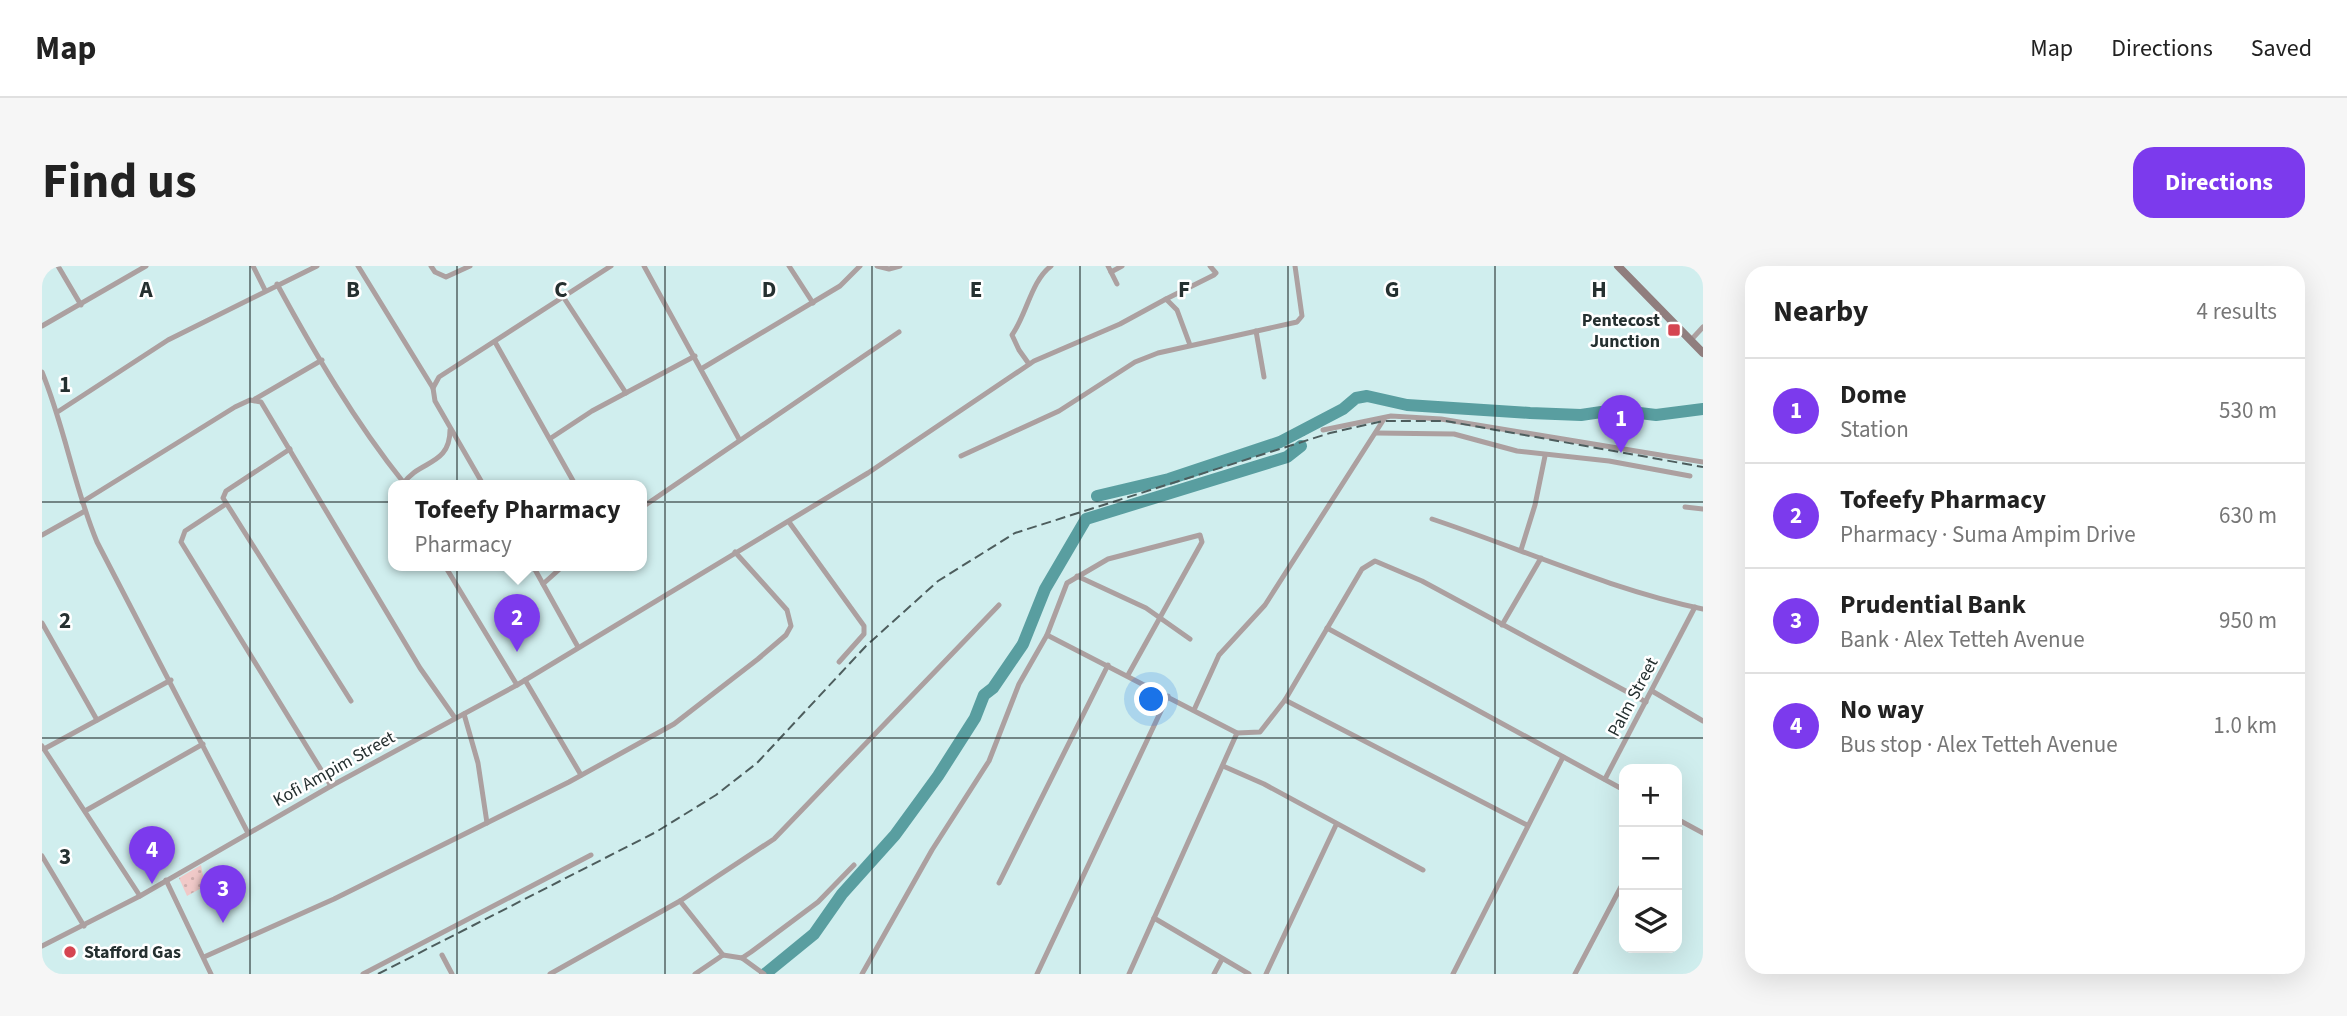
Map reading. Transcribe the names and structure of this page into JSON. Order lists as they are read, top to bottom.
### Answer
{
  "streets": {
    "street": ["Palm Street", "Kofi Ampim Street"]
  },
  "places": {
    "transit": ["Pentecost Junction"],
    "other": ["Stafford Gas"]
  },
  "page": {
    "header": "Map",
    "nav": ["Map", "Directions", "Saved"],
    "title": "Find us",
    "buttons": "Directions",
    "heading": ["Nearby", "4 results"],
    "list": [
      {
        "mark": "1",
        "name": "Dome",
        "note": "Station",
        "value": "530 m"
      },
      {
        "mark": "2",
        "name": "Tofeefy Pharmacy",
        "note": "Pharmacy · Suma Ampim Drive",
        "value": "630 m"
      },
      {
        "mark": "3",
        "name": "Prudential Bank",
        "note": "Bank · Alex Tetteh Avenue",
        "value": "950 m"
      },
      {
        "mark": "4",
        "name": "No way",
        "note": "Bus stop · Alex Tetteh Avenue",
        "value": "1.0 km"
      }
    ],
    "pins": [
      "1",
      "2",
      "4",
      "3"
    ],
    "popup": ["Tofeefy Pharmacy", "Pharmacy"],
    "map_buttons": ["+", "−"]
  },
  "grid": {
    "columns": [
      "A",
      "B",
      "C",
      "D",
      "E",
      "F",
      "G",
      "H"
    ],
    "rows": ["1", "2", "3"]
  }
}
